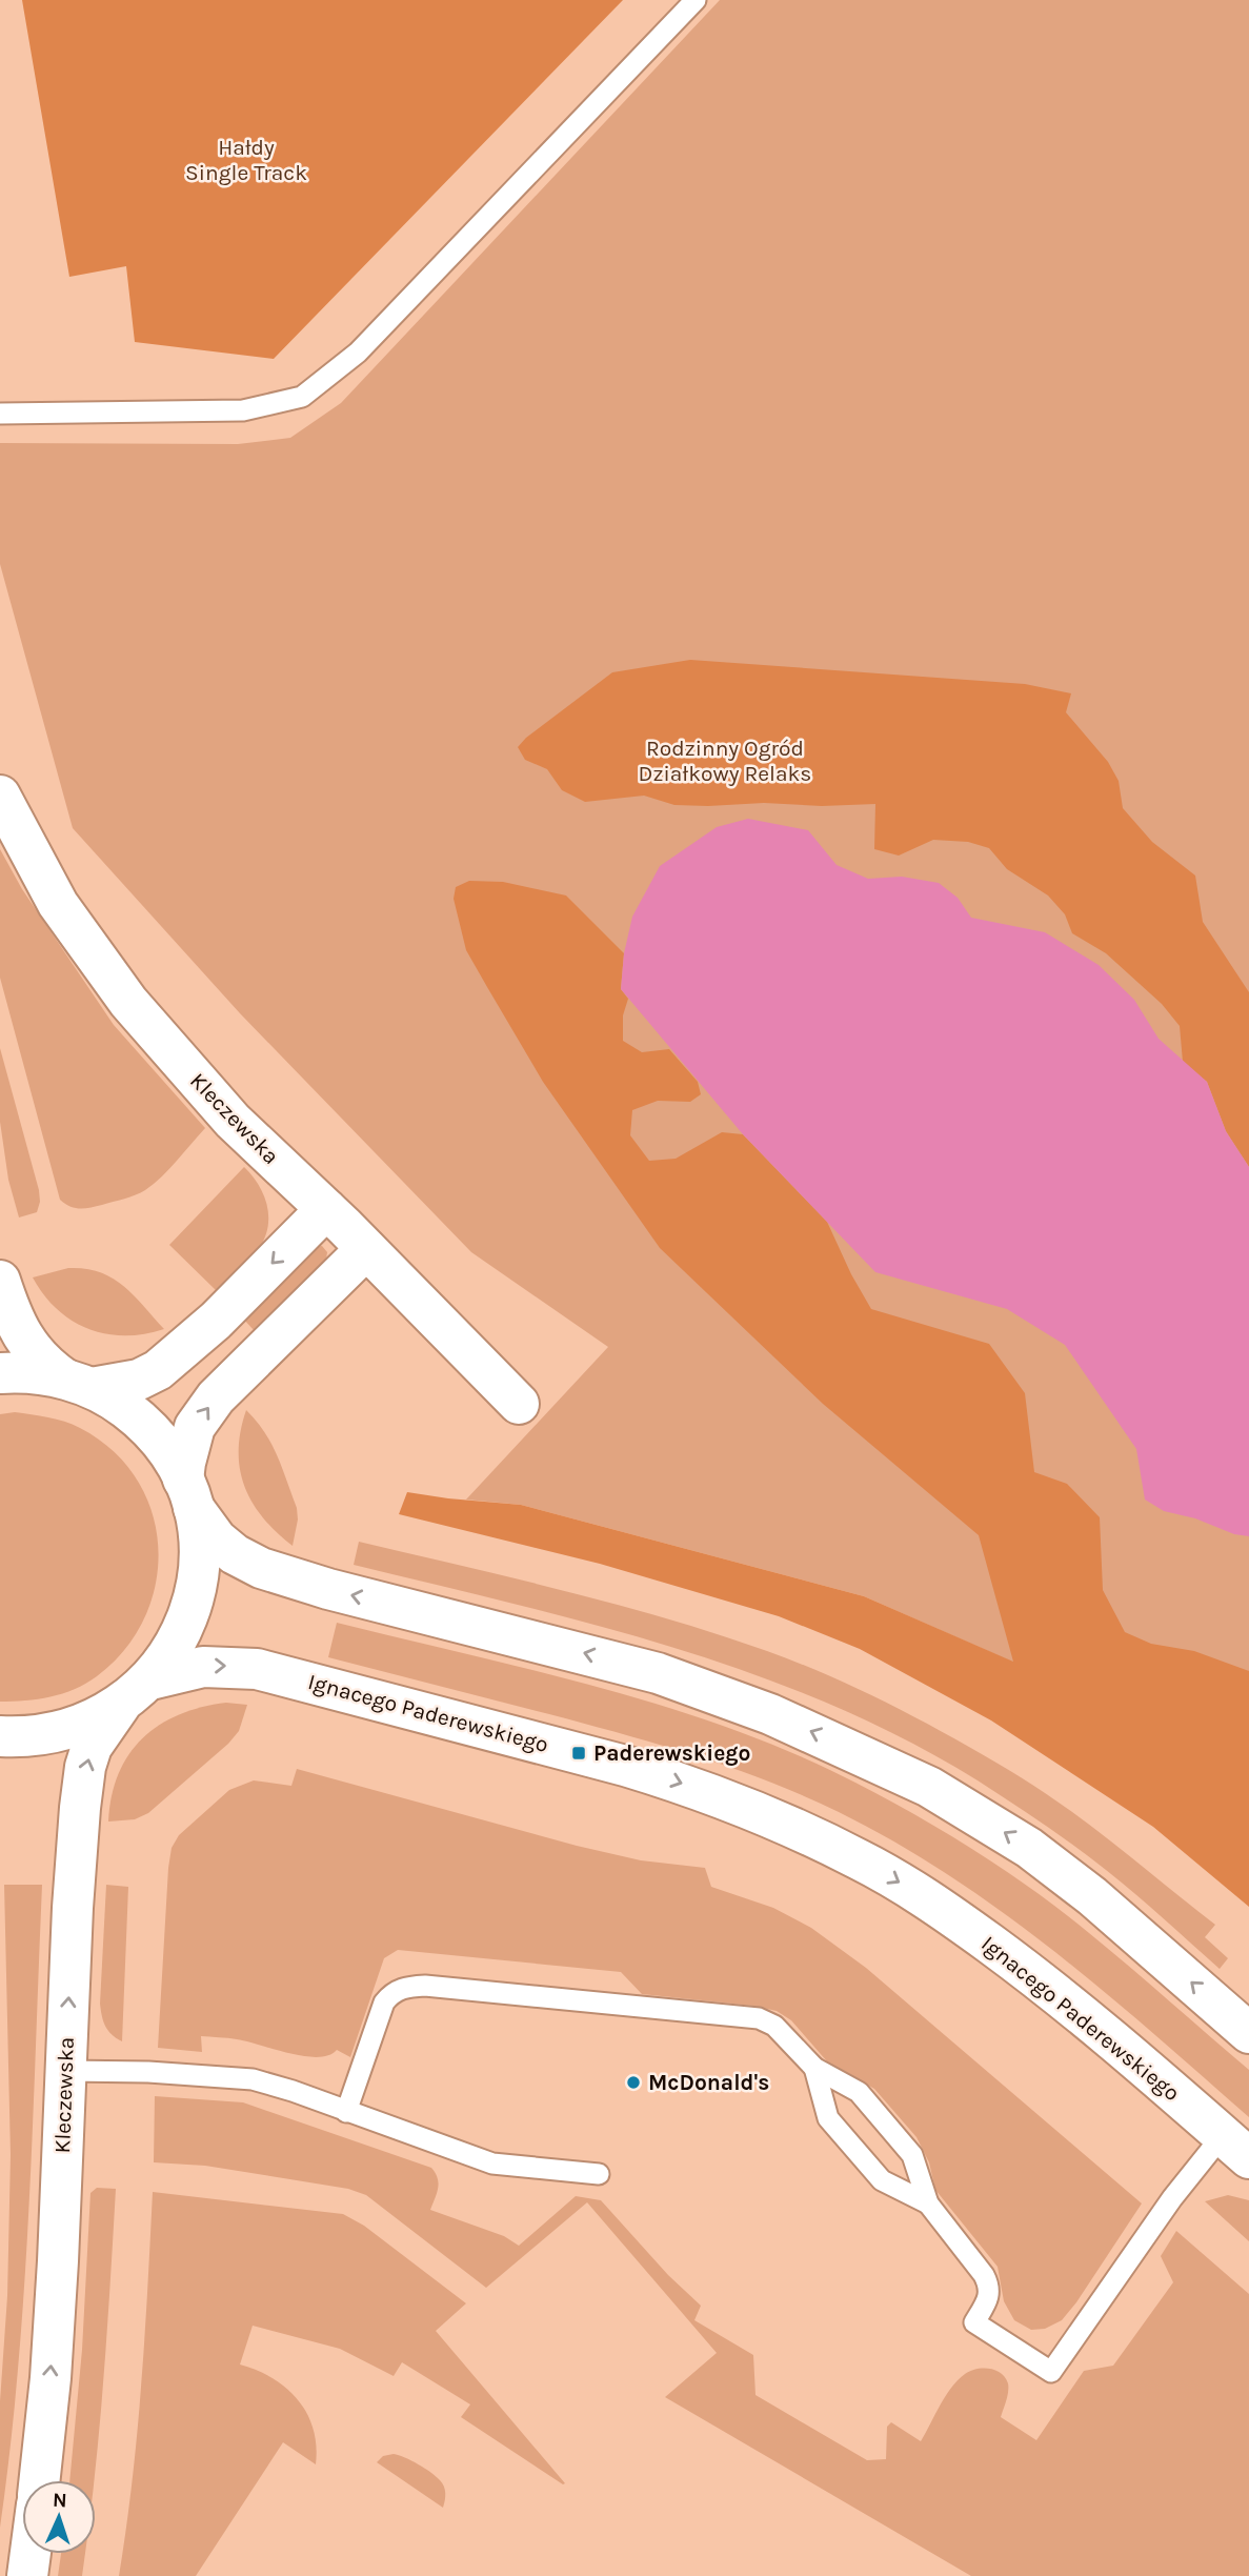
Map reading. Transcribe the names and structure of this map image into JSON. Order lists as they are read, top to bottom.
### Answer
{
  "streets": {
    "main road": ["Kleczewska", "Ignacego Paderewskiego"]
  },
  "one_way": ["Kleczewska"],
  "parks": ["Hałdy Single Track", "Rodzinny Ogród Działkowy Relaks"],
  "places": {
    "transit": ["Paderewskiego"],
    "other": ["McDonald's"]
  },
  "north": "top"
}
